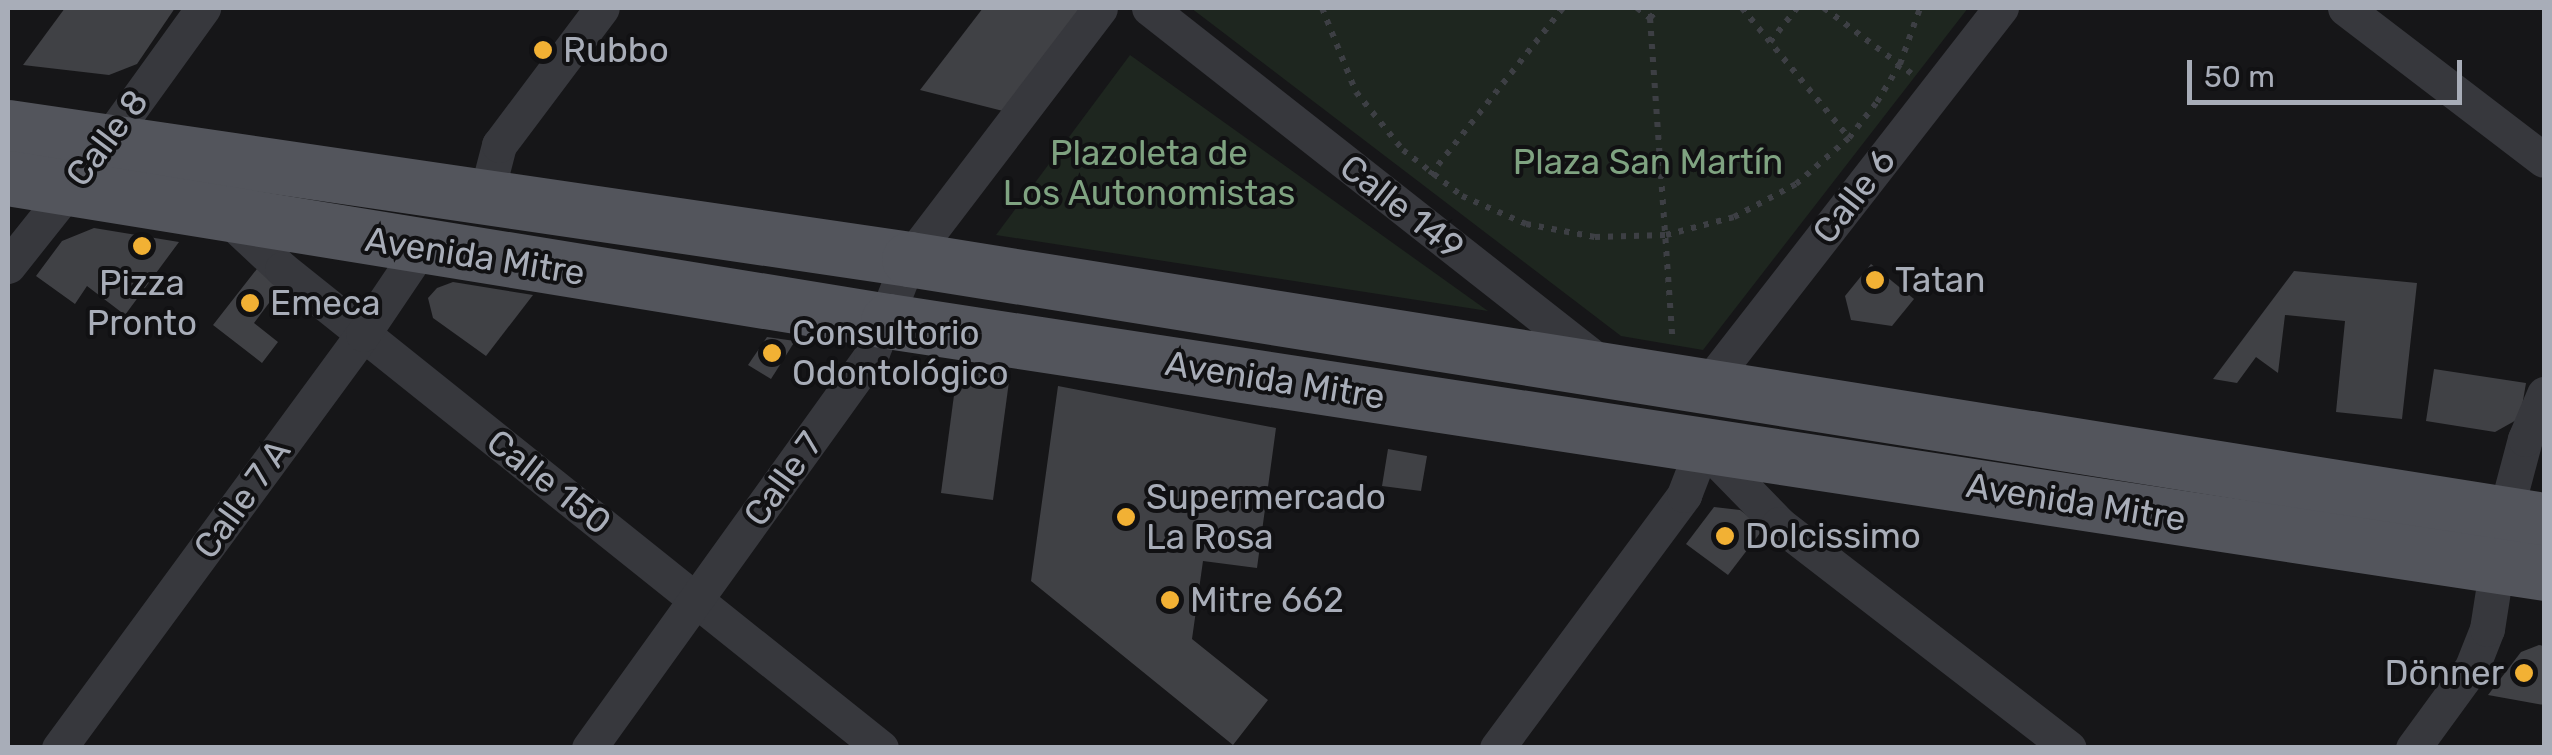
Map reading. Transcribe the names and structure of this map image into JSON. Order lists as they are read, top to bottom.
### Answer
{
  "streets": {
    "main road": ["Avenida Mitre"],
    "street": [
      "Calle 8",
      "Calle 6",
      "Calle 149",
      "Calle 7",
      "Calle 150",
      "Calle 7 A"
    ]
  },
  "crossings": [
    ["Calle 8", "Avenida Mitre"],
    ["Calle 6", "Avenida Mitre"],
    ["Calle 149", "Avenida Mitre"],
    ["Avenida Mitre", "Calle 7"],
    ["Avenida Mitre", "Calle 150"],
    ["Avenida Mitre", "Calle 7 A"],
    ["Calle 7", "Calle 150"],
    ["Calle 150", "Calle 7 A"]
  ],
  "parks": ["Plazoleta de Los Autonomistas", "Plaza San Martín"],
  "places": [
    "Rubbo",
    "Pizza Pronto",
    "Tatan",
    "Emeca",
    "Consultorio Odontológico",
    "Supermercado La Rosa",
    "Dolcissimo",
    "Mitre 662",
    "Dönner"
  ],
  "scale_bar": "50 m"
}
